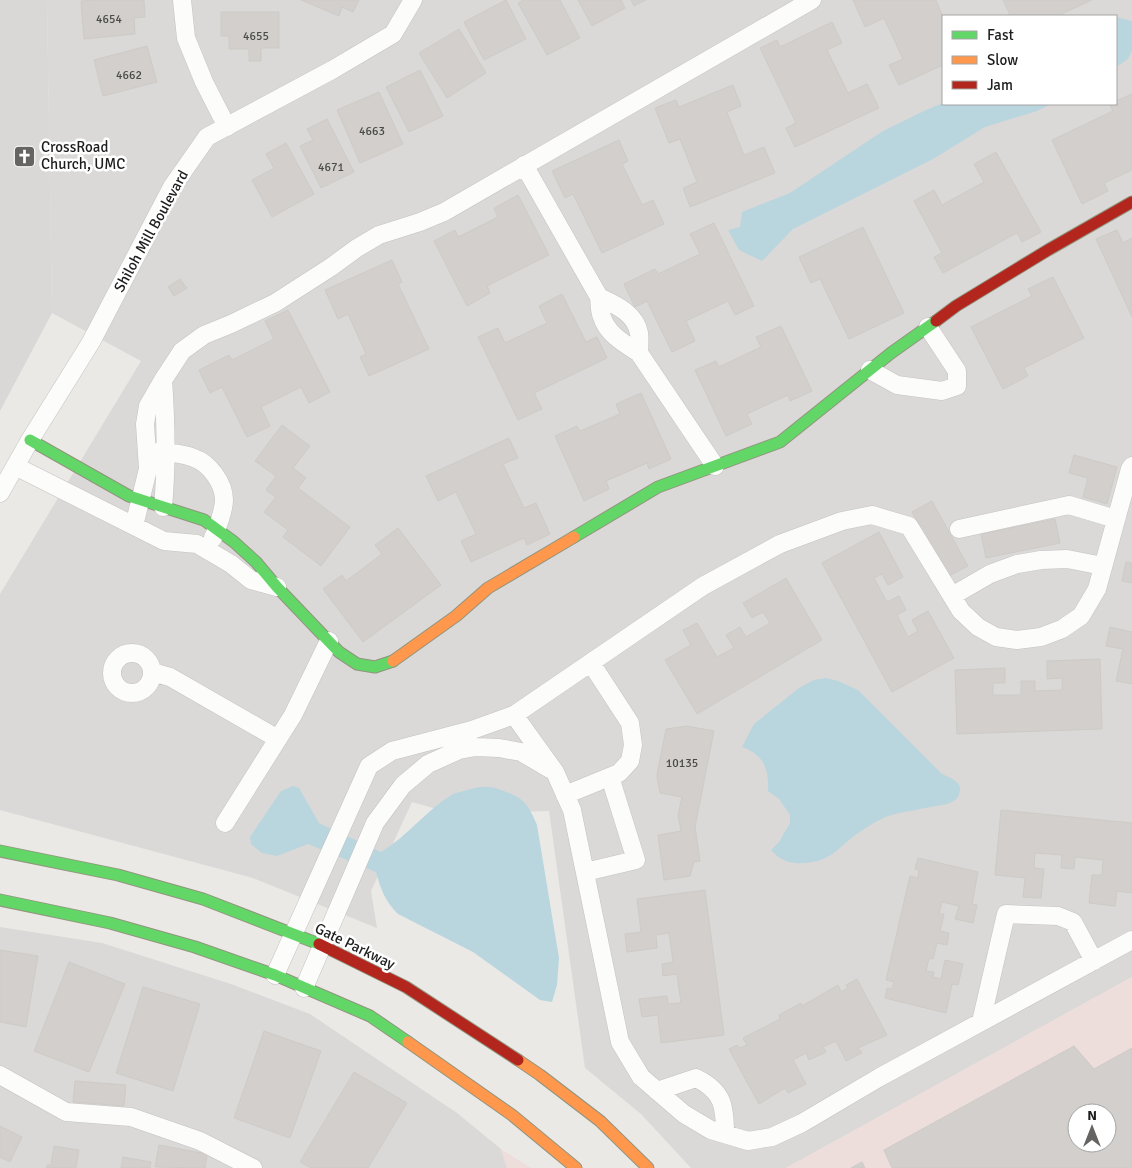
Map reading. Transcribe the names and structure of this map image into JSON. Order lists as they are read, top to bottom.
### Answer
{
  "streets": {
    "main road": ["Gate Parkway"],
    "street": ["Shiloh Mill Boulevard"]
  },
  "places": {
    "church": ["CrossRoad Church, UMC"]
  },
  "house_numbers": [
    "4654",
    "4655",
    "4662",
    "4663",
    "4671",
    "10135"
  ],
  "legend": ["Fast", "Slow", "Jam"],
  "north": "top"
}
